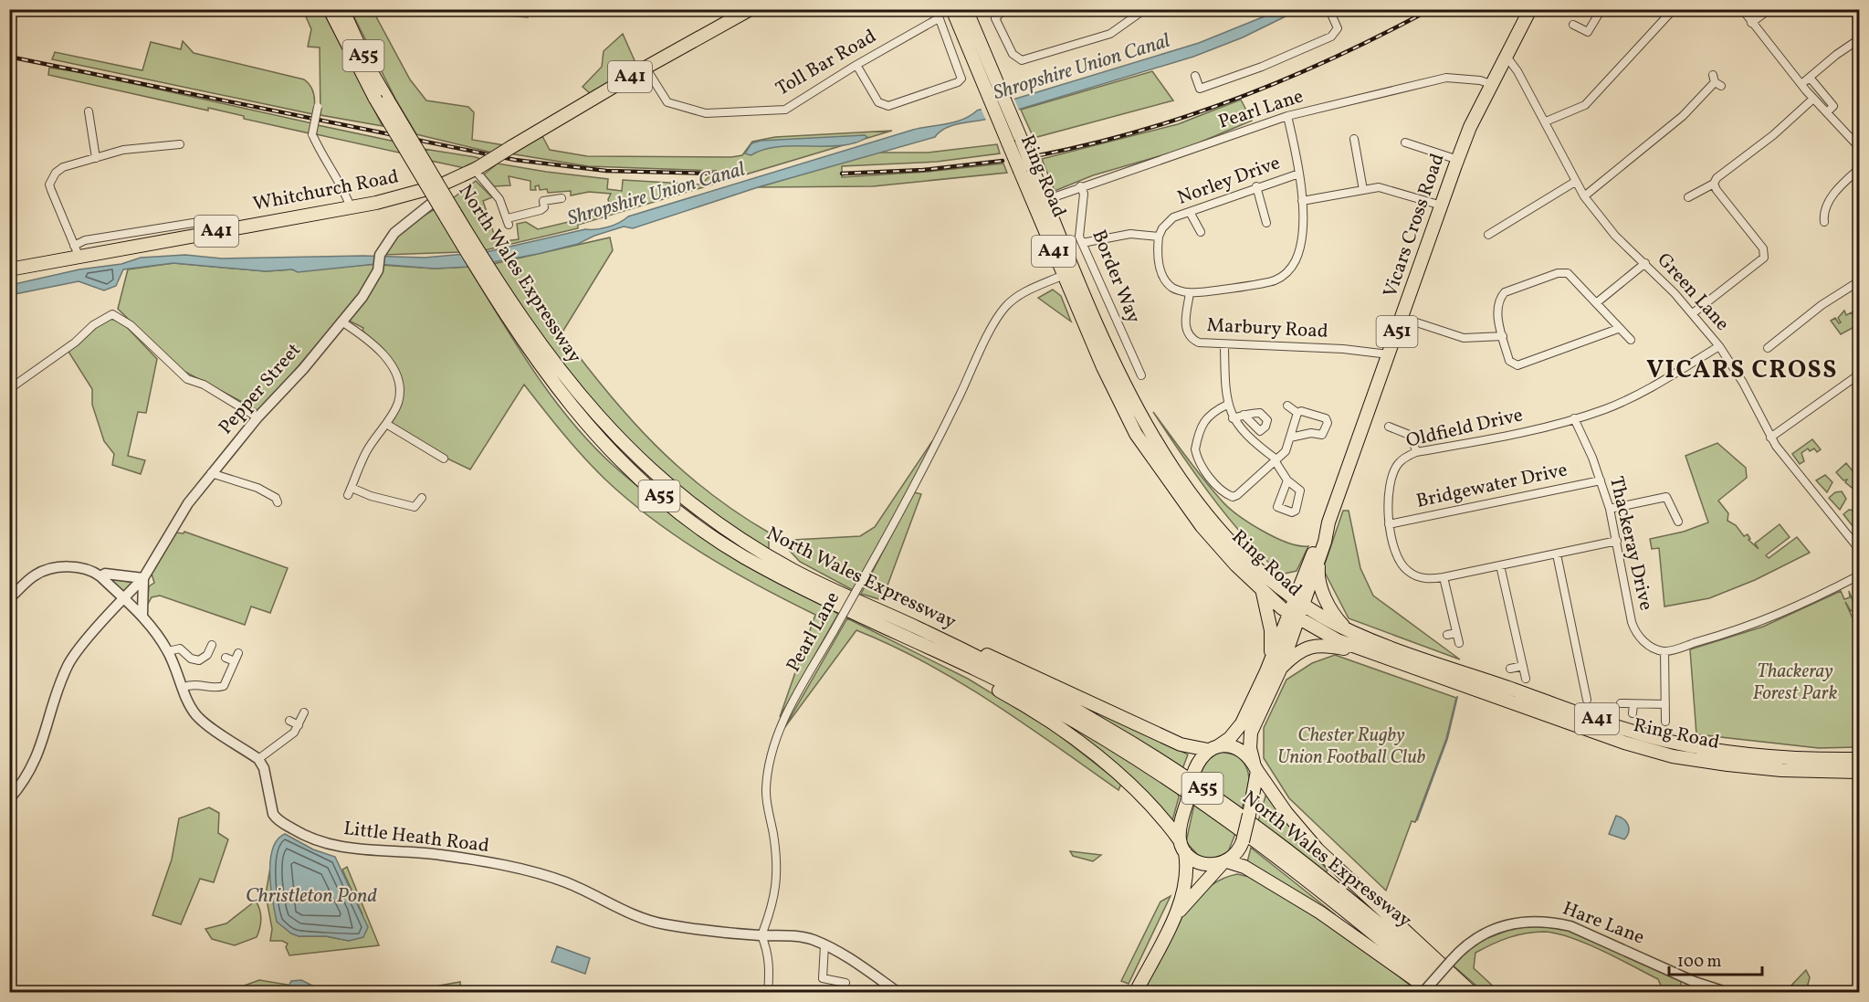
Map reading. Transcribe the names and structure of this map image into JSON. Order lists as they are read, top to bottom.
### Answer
{
  "streets": {
    "highway": [
      "A55",
      "A41",
      "Ring Road",
      "Whitchurch Road",
      "Vicars Cross Road",
      "North Wales Expressway",
      "A51"
    ],
    "street": [
      "Toll Bar Road",
      "Pearl Lane",
      "Norley Drive",
      "Border Way",
      "Green Lane",
      "Marbury Road",
      "Pepper Street",
      "Oldfield Drive",
      "Bridgewater Drive",
      "Thackeray Drive",
      "Little Heath Road",
      "Hare Lane"
    ]
  },
  "crossings": [
    ["Toll Bar Road", "A41"],
    ["Pearl Lane", "Ring Road"],
    ["Pearl Lane", "Vicars Cross Road"],
    ["Pearl Lane", "Border Way"],
    ["Pearl Lane", "Little Heath Road"],
    ["Ring Road", "Vicars Cross Road"],
    ["Vicars Cross Road", "Green Lane"],
    ["Vicars Cross Road", "Marbury Road"],
    ["Vicars Cross Road", "A51"],
    ["Green Lane", "Oldfield Drive"],
    ["Oldfield Drive", "Bridgewater Drive"],
    ["Oldfield Drive", "Thackeray Drive"],
    ["Bridgewater Drive", "Thackeray Drive"]
  ],
  "districts": ["VICARS CROSS"],
  "water": ["Shropshire Union Canal", "Christleton Pond"],
  "parks": ["Thackeray Forest Park", "Chester Rugby Union Football Club"],
  "scale_bar": "100 m"
}
